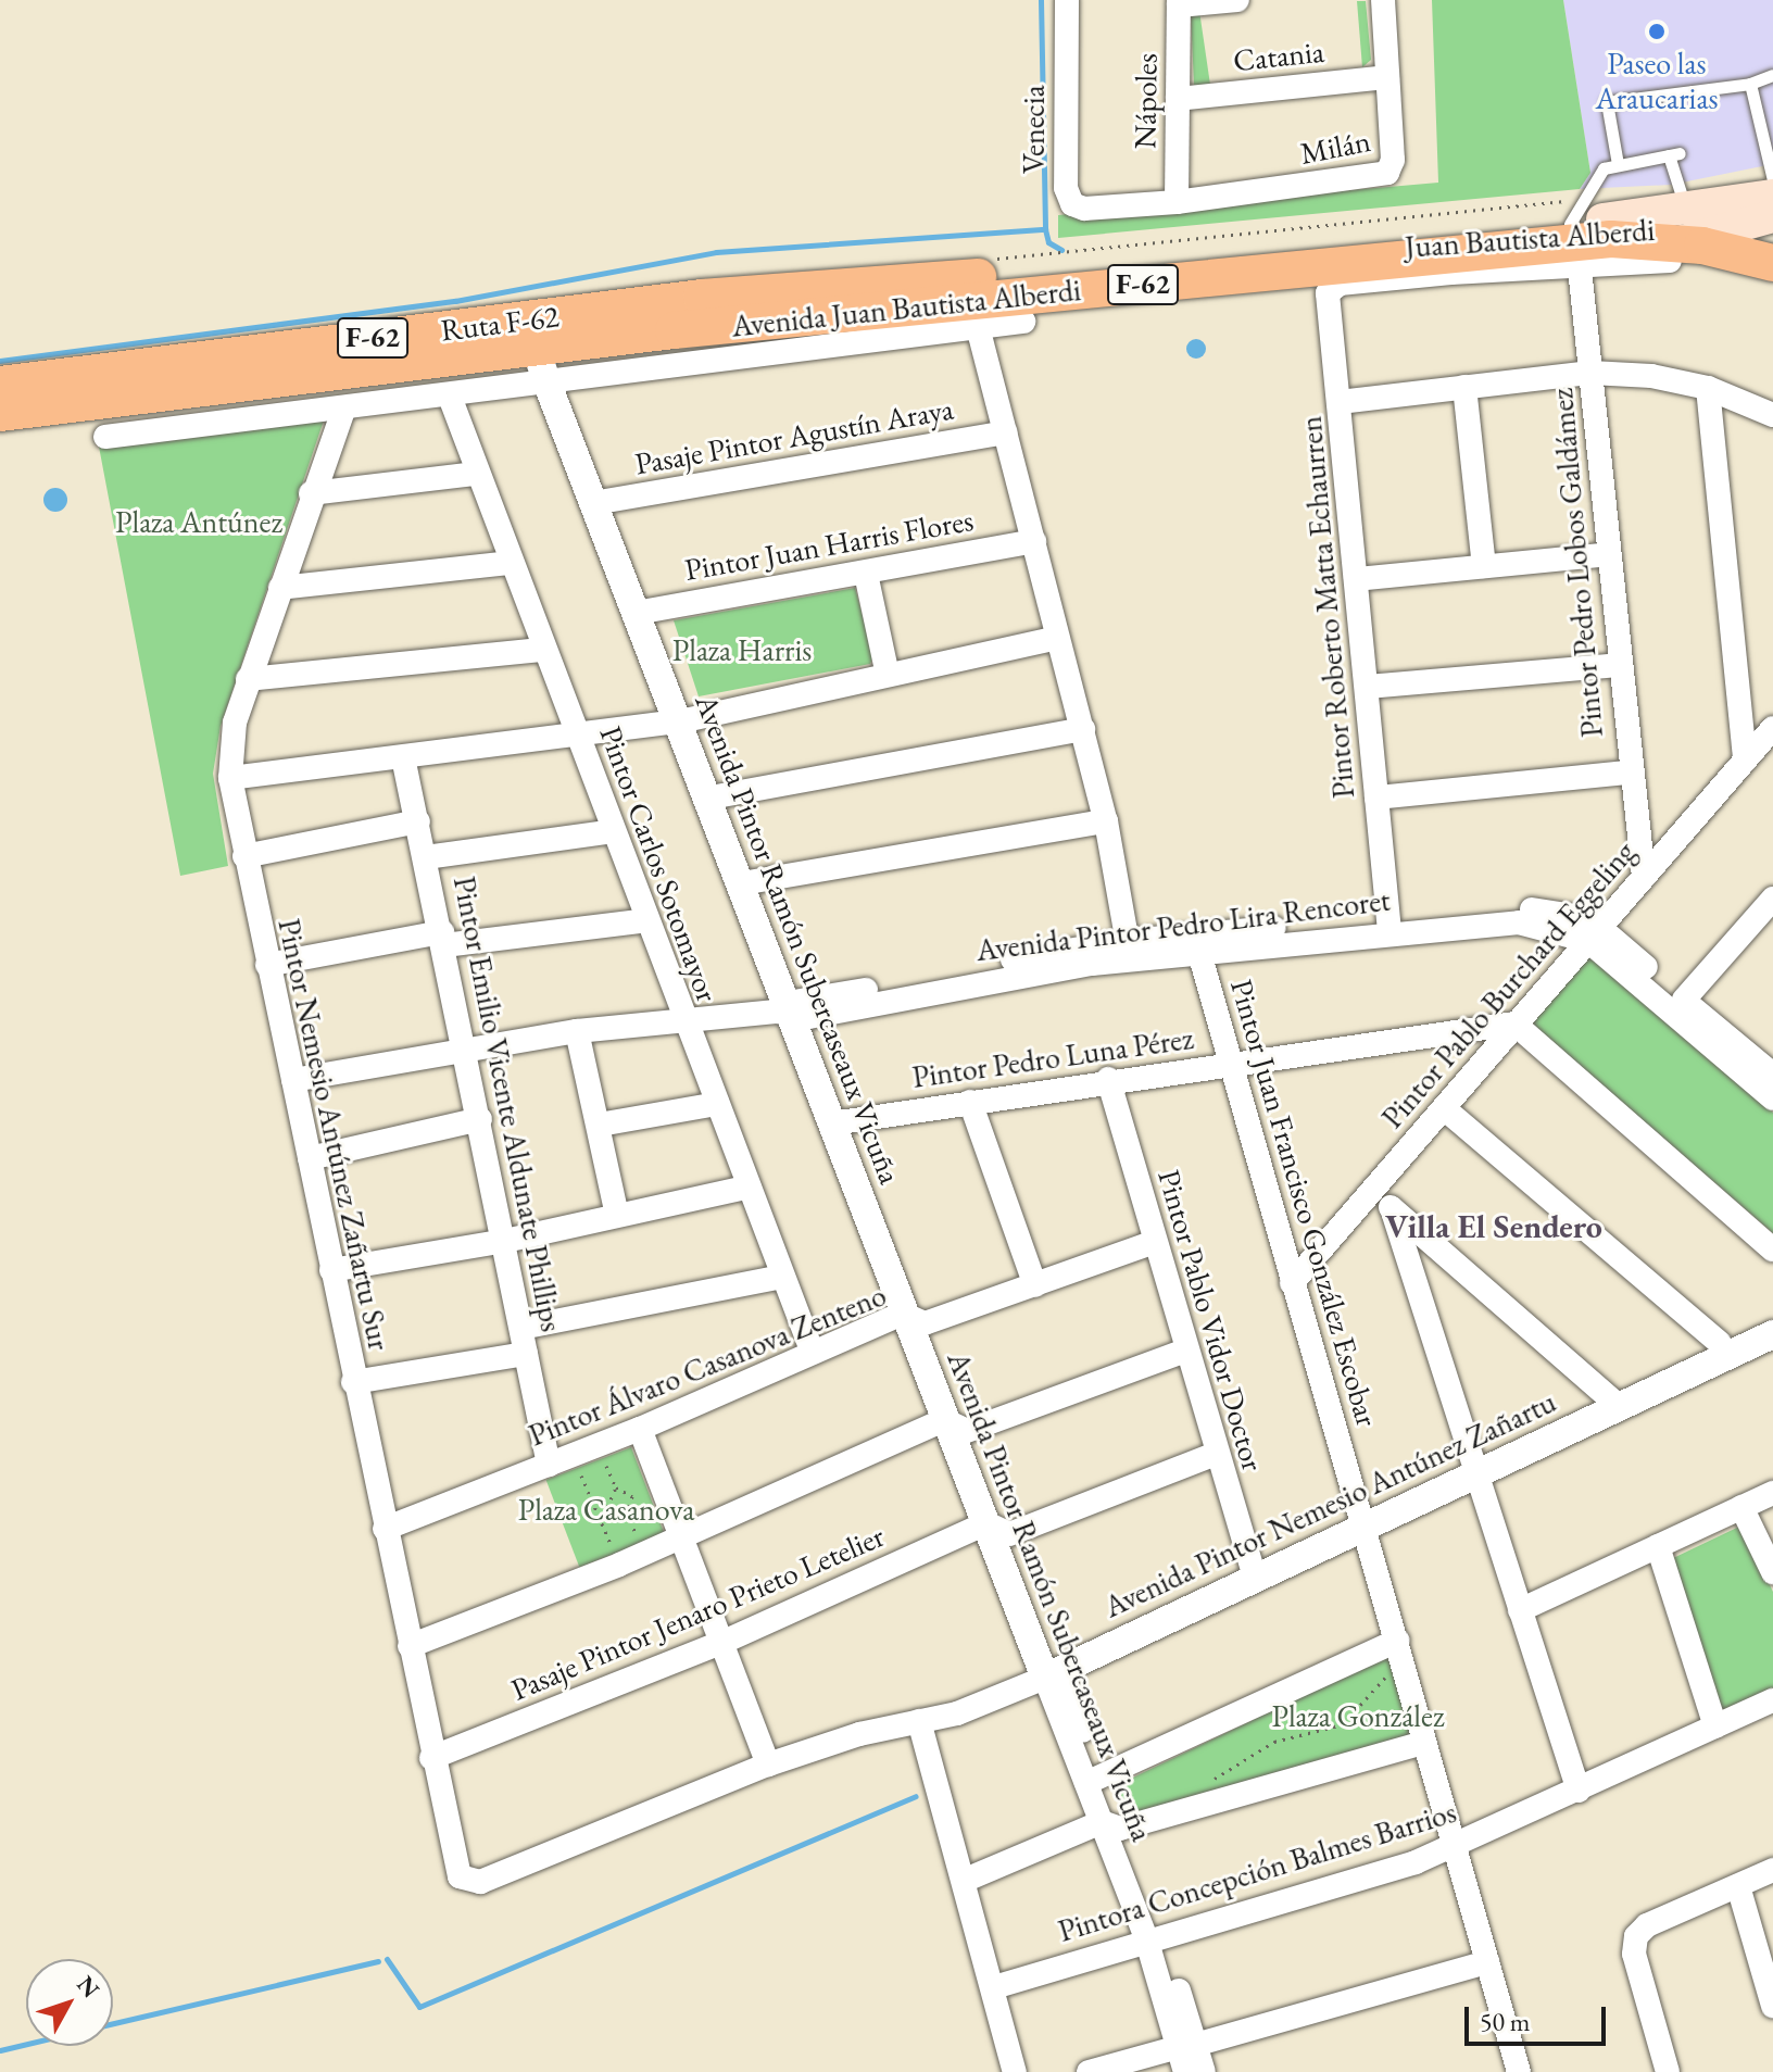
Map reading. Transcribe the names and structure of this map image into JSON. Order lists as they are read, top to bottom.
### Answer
{
  "streets": {
    "main road": ["F-62", "Avenida Juan Bautista Alberdi", "Ruta F-62"],
    "street": [
      "Catania",
      "Nápoles",
      "Venecia",
      "Milán",
      "Juan Bautista Alberdi",
      "Pasaje Pintor Agustín Araya",
      "Pintor Juan Harris Flores",
      "Pintor Pedro Lobos Galdámez",
      "Pintor Roberto Matta Echaurren",
      "Pintor Carlos Sotomayor",
      "Avenida Pintor Pedro Lira Rencoret",
      "Avenida Pintor Ramón Subercaseaux Vicuña",
      "Pintor Pablo Burchard Eggeling",
      "Pintor Pedro Luna Pérez",
      "Pintor Emilio Vicente Aldunate Phillips",
      "Pintor Nemesio Antúnez Zañartu Sur",
      "Pintor Juan Francisco González Escobar",
      "Pintor Pablo Vidor Doctor",
      "Pintor Álvaro Casanova Zenteno",
      "Avenida Pintor Nemesio Antúnez Zañartu",
      "Pasaje Pintor Jenaro Prieto Letelier",
      "Pintora Concepción Balmes Barrios"
    ]
  },
  "crossings": [
    ["Catania", "Nápoles"],
    ["Catania", "Milán"],
    ["Nápoles", "Venecia"],
    ["Nápoles", "Milán"],
    ["Venecia", "Milán"],
    ["Juan Bautista Alberdi", "Avenida Juan Bautista Alberdi"],
    ["Juan Bautista Alberdi", "Pintor Pedro Lobos Galdámez"],
    ["Juan Bautista Alberdi", "Pintor Roberto Matta Echaurren"],
    ["Avenida Juan Bautista Alberdi", "Ruta F-62"],
    ["Avenida Juan Bautista Alberdi", "Pintor Pedro Lobos Galdámez"],
    ["Avenida Juan Bautista Alberdi", "Pintor Carlos Sotomayor"],
    ["Avenida Juan Bautista Alberdi", "Avenida Pintor Ramón Subercaseaux Vicuña"],
    ["Avenida Juan Bautista Alberdi", "Pintor Nemesio Antúnez Zañartu Sur"],
    ["Ruta F-62", "Avenida Pintor Ramón Subercaseaux Vicuña"],
    ["Pasaje Pintor Agustín Araya", "Avenida Pintor Ramón Subercaseaux Vicuña"],
    ["Pintor Juan Harris Flores", "Avenida Pintor Ramón Subercaseaux Vicuña"],
    ["Pintor Pedro Lobos Galdámez", "Pintor Pablo Burchard Eggeling"],
    ["Pintor Roberto Matta Echaurren", "Avenida Pintor Pedro Lira Rencoret"],
    ["Pintor Carlos Sotomayor", "Avenida Pintor Pedro Lira Rencoret"],
    ["Pintor Carlos Sotomayor", "Pintor Álvaro Casanova Zenteno"],
    ["Avenida Pintor Pedro Lira Rencoret", "Avenida Pintor Ramón Subercaseaux Vicuña"],
    ["Avenida Pintor Pedro Lira Rencoret", "Pintor Pablo Burchard Eggeling"],
    ["Avenida Pintor Pedro Lira Rencoret", "Pintor Emilio Vicente Aldunate Phillips"],
    ["Avenida Pintor Pedro Lira Rencoret", "Pintor Nemesio Antúnez Zañartu Sur"],
    ["Avenida Pintor Pedro Lira Rencoret", "Pintor Juan Francisco González Escobar"],
    ["Avenida Pintor Ramón Subercaseaux Vicuña", "Pintor Pedro Luna Pérez"],
    ["Avenida Pintor Ramón Subercaseaux Vicuña", "Pintor Álvaro Casanova Zenteno"],
    ["Avenida Pintor Ramón Subercaseaux Vicuña", "Avenida Pintor Nemesio Antúnez Zañartu"],
    ["Avenida Pintor Ramón Subercaseaux Vicuña", "Pasaje Pintor Jenaro Prieto Letelier"],
    ["Avenida Pintor Ramón Subercaseaux Vicuña", "Pintora Concepción Balmes Barrios"],
    ["Pintor Pablo Burchard Eggeling", "Pintor Pedro Luna Pérez"],
    ["Pintor Pablo Burchard Eggeling", "Pintor Juan Francisco González Escobar"],
    ["Pintor Pedro Luna Pérez", "Pintor Juan Francisco González Escobar"],
    ["Pintor Pedro Luna Pérez", "Pintor Pablo Vidor Doctor"],
    ["Pintor Emilio Vicente Aldunate Phillips", "Pintor Álvaro Casanova Zenteno"],
    ["Pintor Nemesio Antúnez Zañartu Sur", "Pintor Álvaro Casanova Zenteno"],
    ["Pintor Nemesio Antúnez Zañartu Sur", "Avenida Pintor Nemesio Antúnez Zañartu"],
    ["Pintor Nemesio Antúnez Zañartu Sur", "Pasaje Pintor Jenaro Prieto Letelier"],
    ["Pintor Juan Francisco González Escobar", "Avenida Pintor Nemesio Antúnez Zañartu"],
    ["Pintor Juan Francisco González Escobar", "Pintora Concepción Balmes Barrios"],
    ["Pintor Pablo Vidor Doctor", "Pintor Álvaro Casanova Zenteno"],
    ["Pintor Pablo Vidor Doctor", "Avenida Pintor Nemesio Antúnez Zañartu"],
    ["Pintor Pablo Vidor Doctor", "Pasaje Pintor Jenaro Prieto Letelier"]
  ],
  "districts": ["Villa El Sendero"],
  "parks": [
    "Plaza Antúnez",
    "Plaza Harris",
    "Plaza Casanova",
    "Plaza González"
  ],
  "places": ["Paseo las Araucarias"],
  "scale_bar": "50 m",
  "north": "top right"
}
